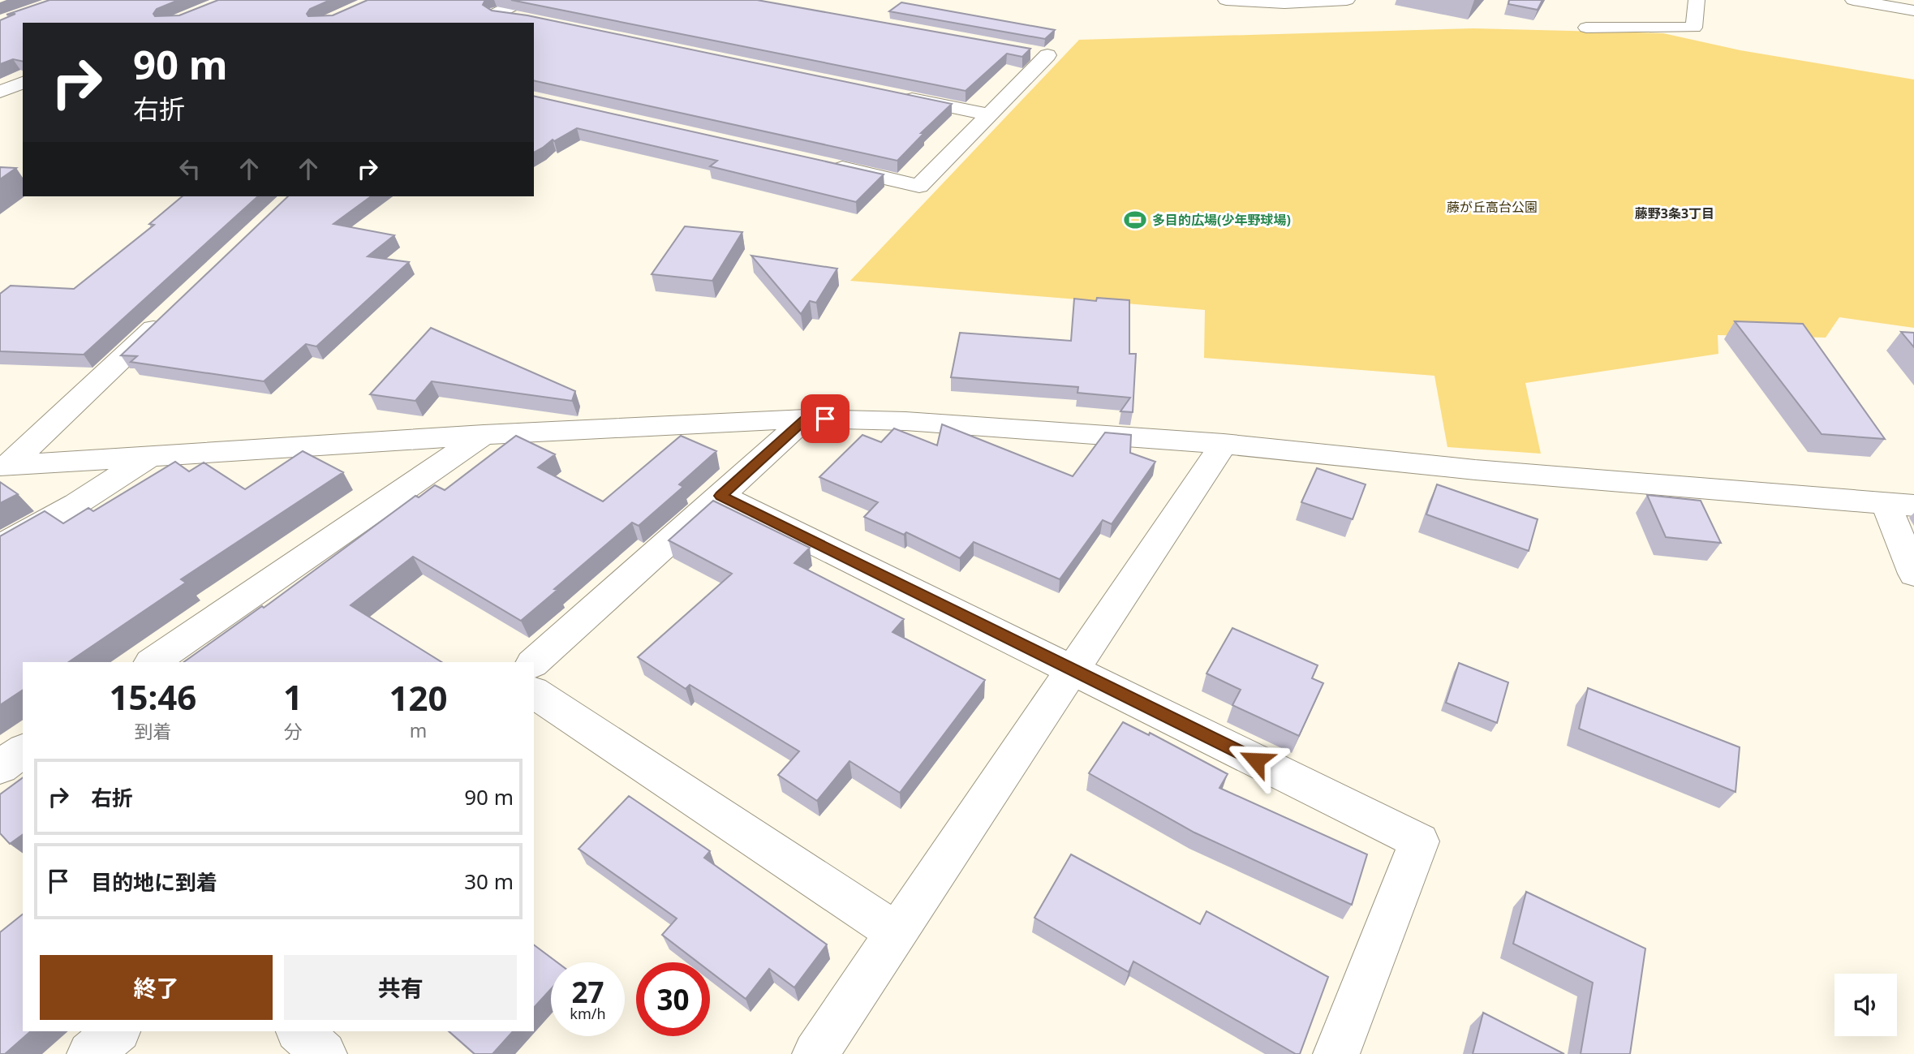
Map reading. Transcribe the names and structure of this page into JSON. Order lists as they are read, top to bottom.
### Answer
{
  "districts": ["藤野3条3丁目"],
  "parks": ["藤が丘高台公園"],
  "places": {
    "sports": ["多目的広場(少年野球場)"]
  },
  "page": {
    "turn": ["90 m", "右折"],
    "eta": [
      "15:46",
      "到着",
      "1",
      "分",
      "120",
      "m"
    ],
    "list": [
      {
        "name": "右折",
        "value": "90 m"
      },
      {
        "name": "目的地に到着",
        "value": "30 m"
      }
    ],
    "buttons": ["終了", "共有"],
    "speed": "27 km/h",
    "limit": "30"
  }
}
